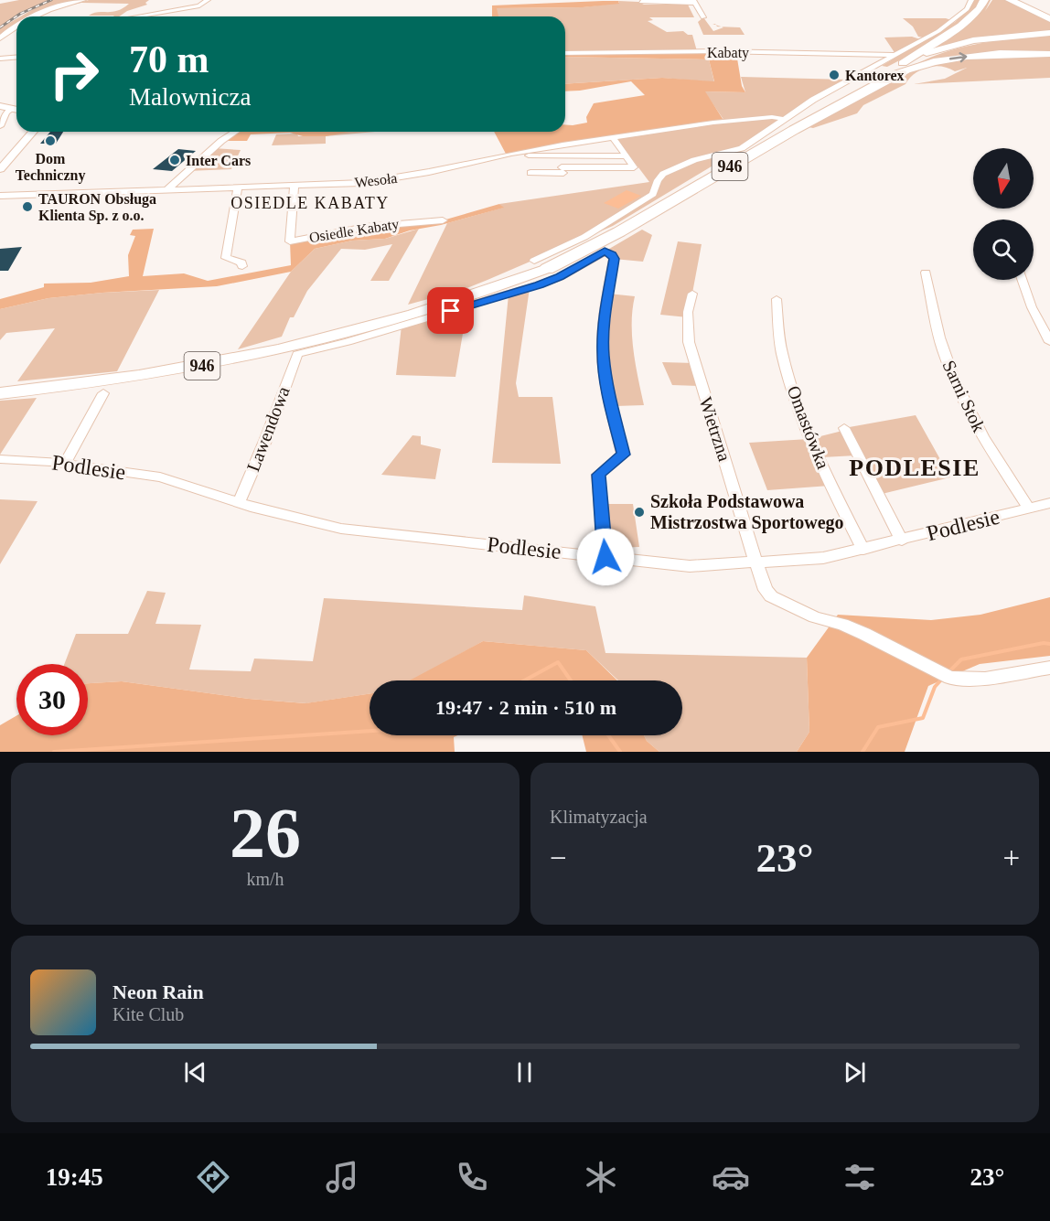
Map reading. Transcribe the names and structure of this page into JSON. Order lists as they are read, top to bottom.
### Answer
{
  "streets": {
    "highway": ["946"],
    "street": [
      "Kabaty",
      "Wesoła",
      "Osiedle Kabaty",
      "Sarni Stok",
      "Omastówka",
      "Lawendowa",
      "Wietrzna",
      "Podlesie"
    ]
  },
  "crossings": [
    ["Kabaty", "946"],
    ["946", "Lawendowa"],
    ["Wesoła", "Osiedle Kabaty"],
    ["Sarni Stok", "Podlesie"],
    ["Omastówka", "Podlesie"],
    ["Lawendowa", "Podlesie"],
    ["Wietrzna", "Podlesie"]
  ],
  "districts": ["OSIEDLE KABATY", "PODLESIE"],
  "places": [
    "Kantorex",
    "Dom Techniczny",
    "Inter Cars",
    "TAURON Obsługa Klienta Sp. z o.o.",
    "Szkoła Podstawowa Mistrzostwa Sportowego"
  ],
  "north": "bottom",
  "page": {
    "turn": ["70 m", "Malownicza"],
    "limit": "30",
    "trip": "19:47 · 2 min · 510 m",
    "tile": [
      ["26", "km/h"],
      "Klimatyzacja"
    ],
    "heat": ["−", "23°", "+"],
    "song": ["Neon Rain", "Kite Club"],
    "tabs": ["19:45", "23°"]
  }
}
